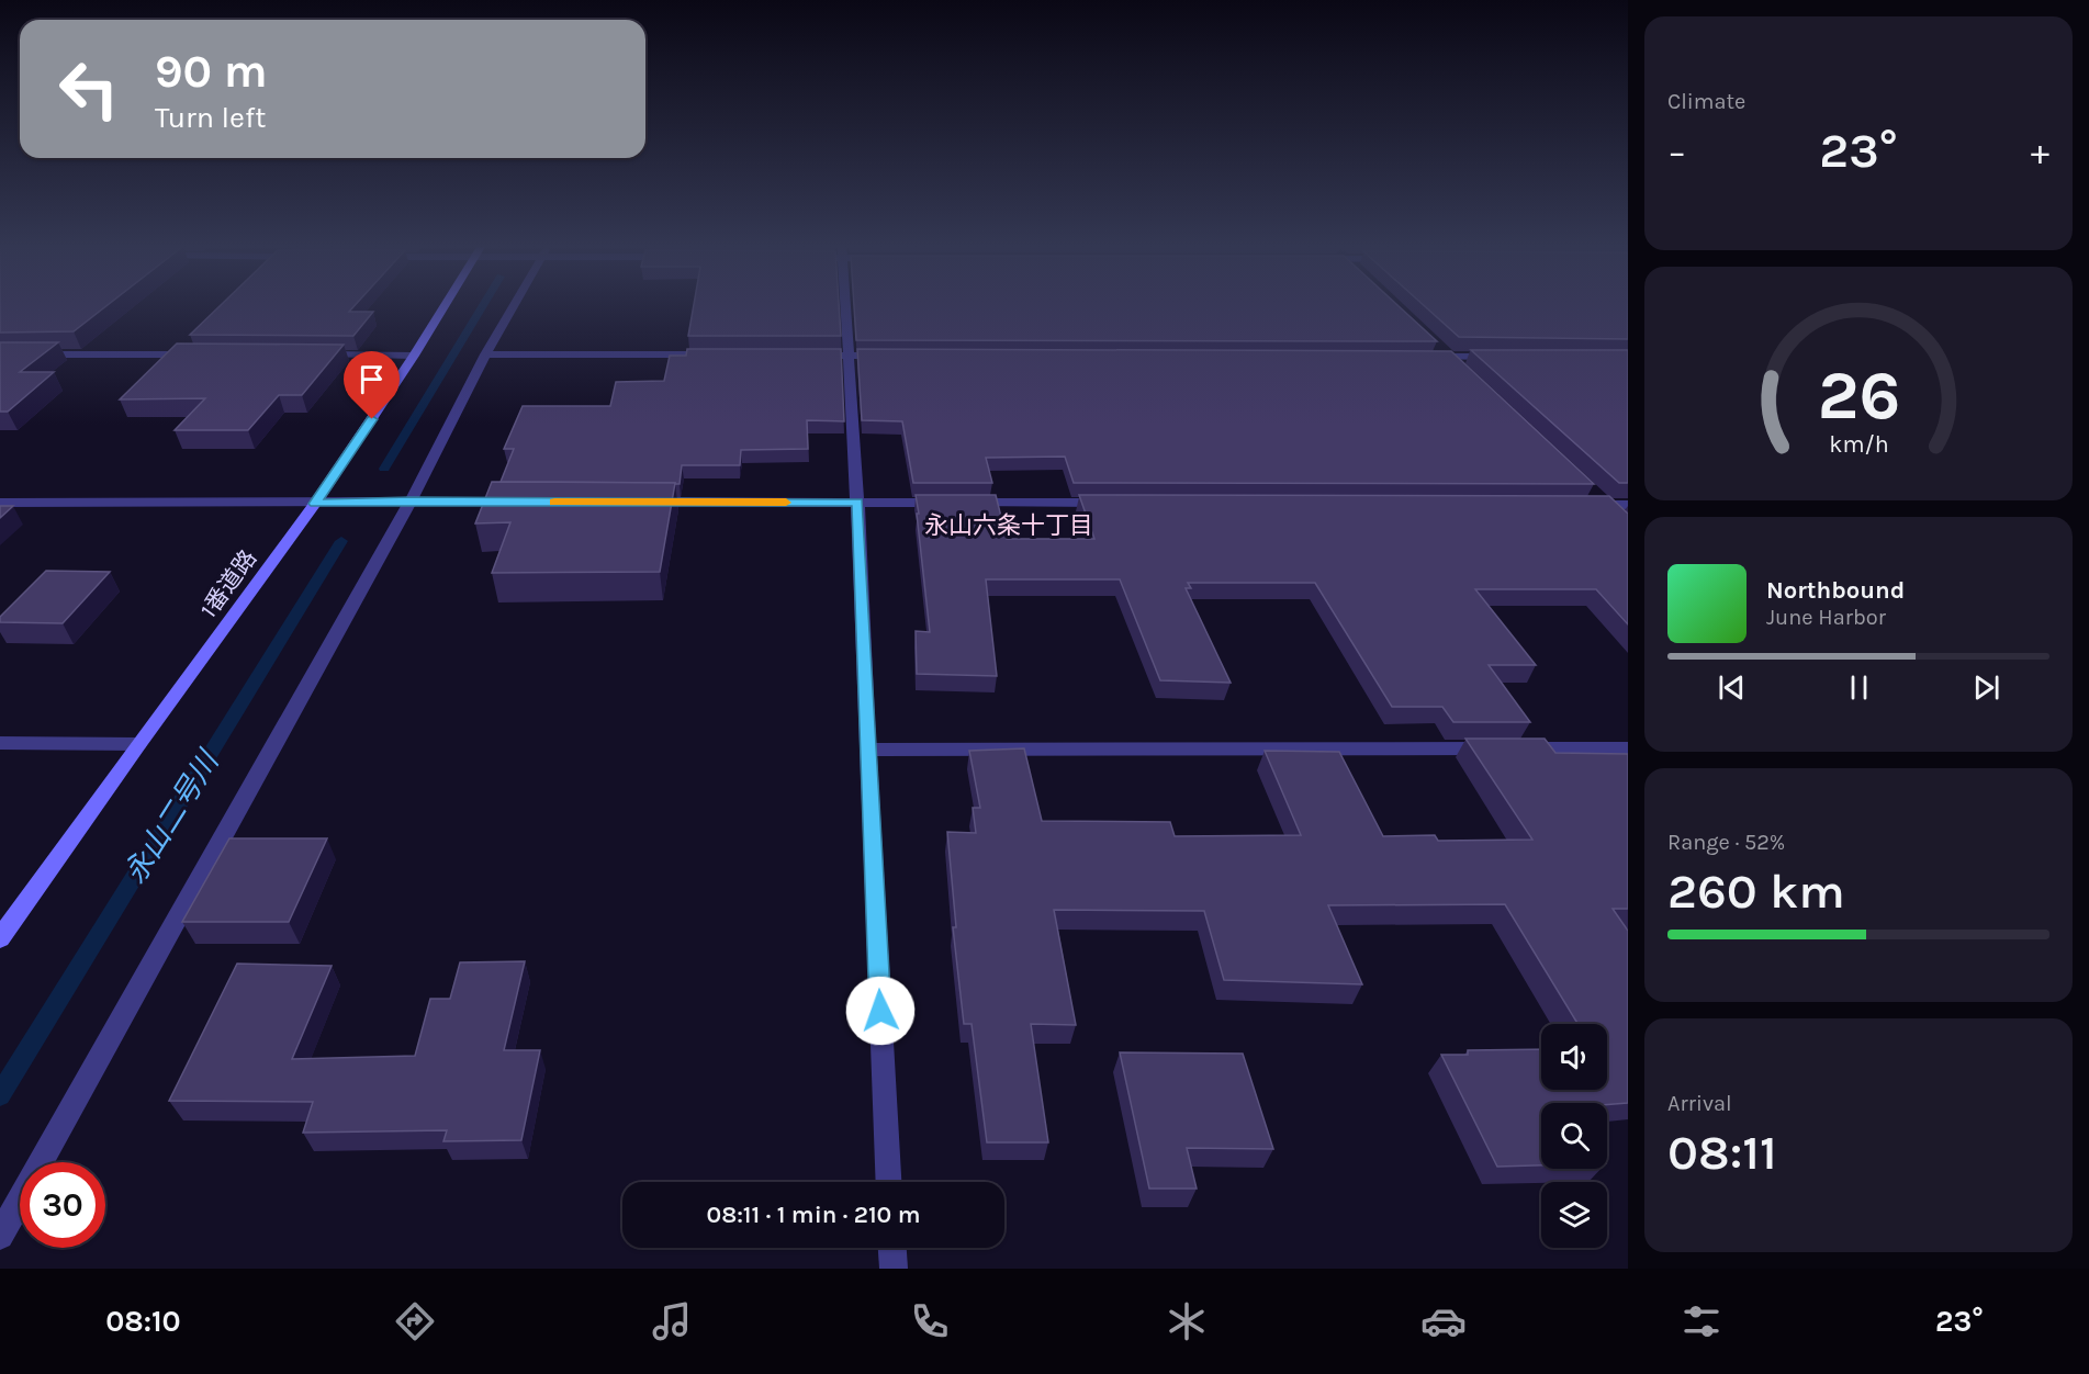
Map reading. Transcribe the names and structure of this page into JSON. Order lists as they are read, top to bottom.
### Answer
{
  "streets": {
    "street": ["1番道路"]
  },
  "districts": ["永山六条十丁目"],
  "water": ["永山二号川"],
  "page": {
    "tile": [
      "Climate",
      ["Range · 52%", "260 km"],
      ["Arrival", "08:11"]
    ],
    "turn": ["90 m", "Turn left"],
    "heat": ["−", "23°", "+"],
    "song": ["Northbound", "June Harbor"],
    "limit": "30",
    "trip": "08:11 · 1 min · 210 m",
    "tabs": ["08:10", "23°"],
    "gauge": ["26", "km/h"]
  }
}
